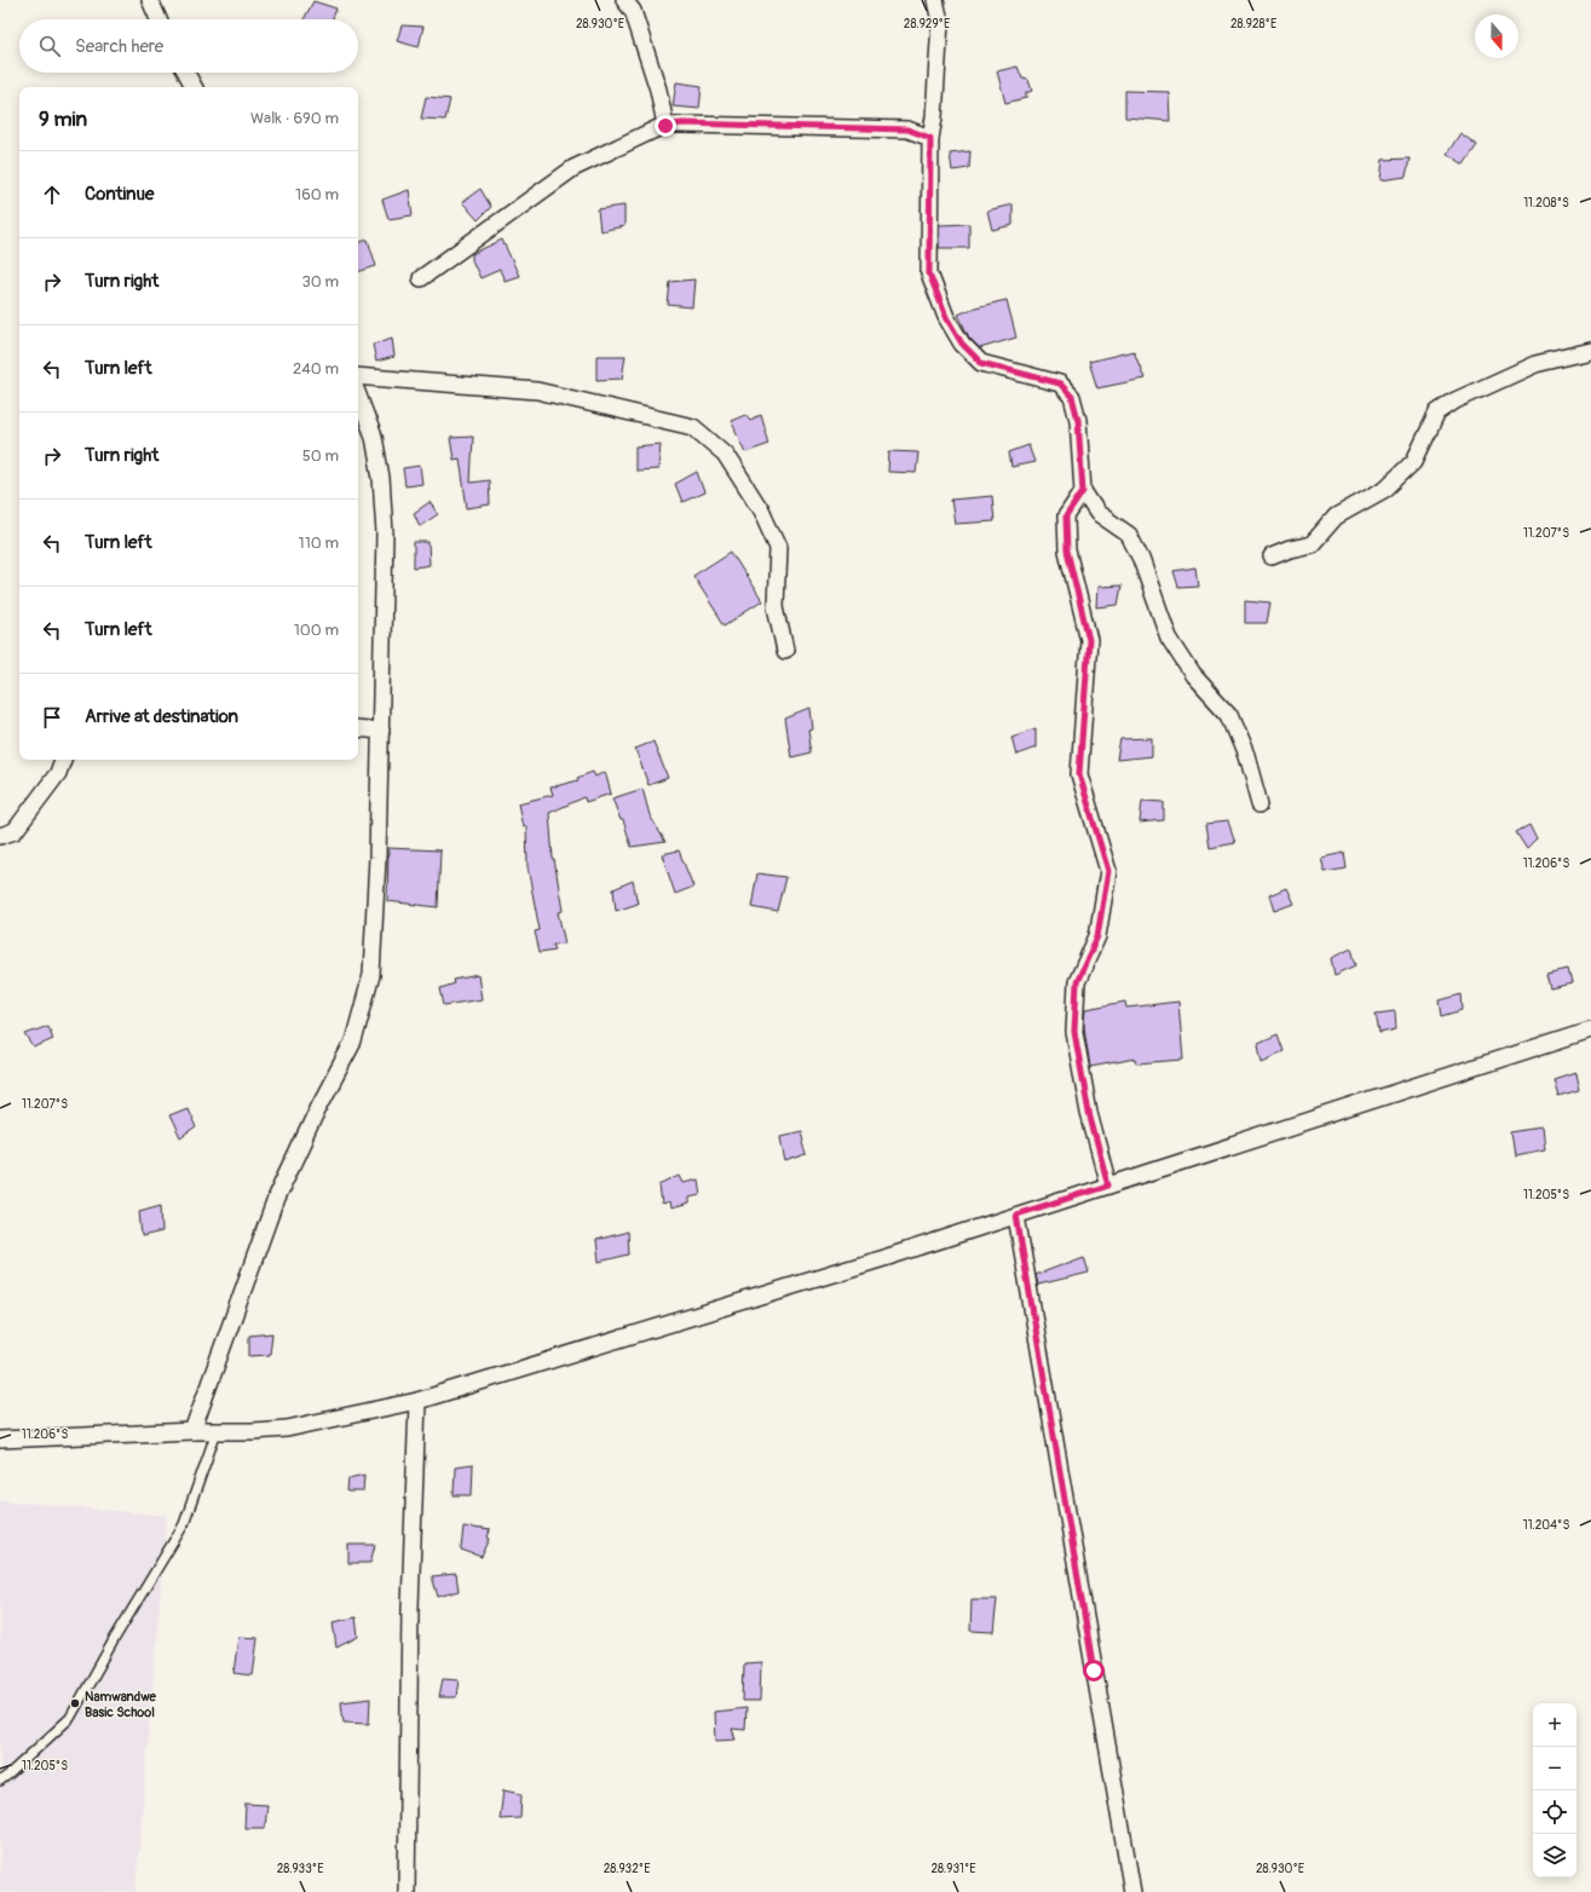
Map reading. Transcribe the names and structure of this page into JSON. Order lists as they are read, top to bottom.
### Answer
{
  "places": ["Namwandwe Basic School"],
  "north": "bottom",
  "page": {
    "search": "Search here",
    "heading": ["9 min", "Walk · 690 m"],
    "list": [
      ["Continue", "160 m"],
      ["Turn right", "30 m"],
      ["Turn left", "240 m"],
      ["Turn right", "50 m"],
      ["Turn left", "110 m"],
      ["Turn left", "100 m"],
      "Arrive at destination"
    ],
    "map_buttons": ["+", "−"]
  },
  "coordinates": [
    "28.930°E",
    "28.929°E",
    "28.928°E",
    "11.208°S",
    "11.207°S",
    "11.206°S",
    "11.205°S",
    "11.204°S",
    "28.933°E",
    "28.932°E",
    "28.931°E"
  ]
}
